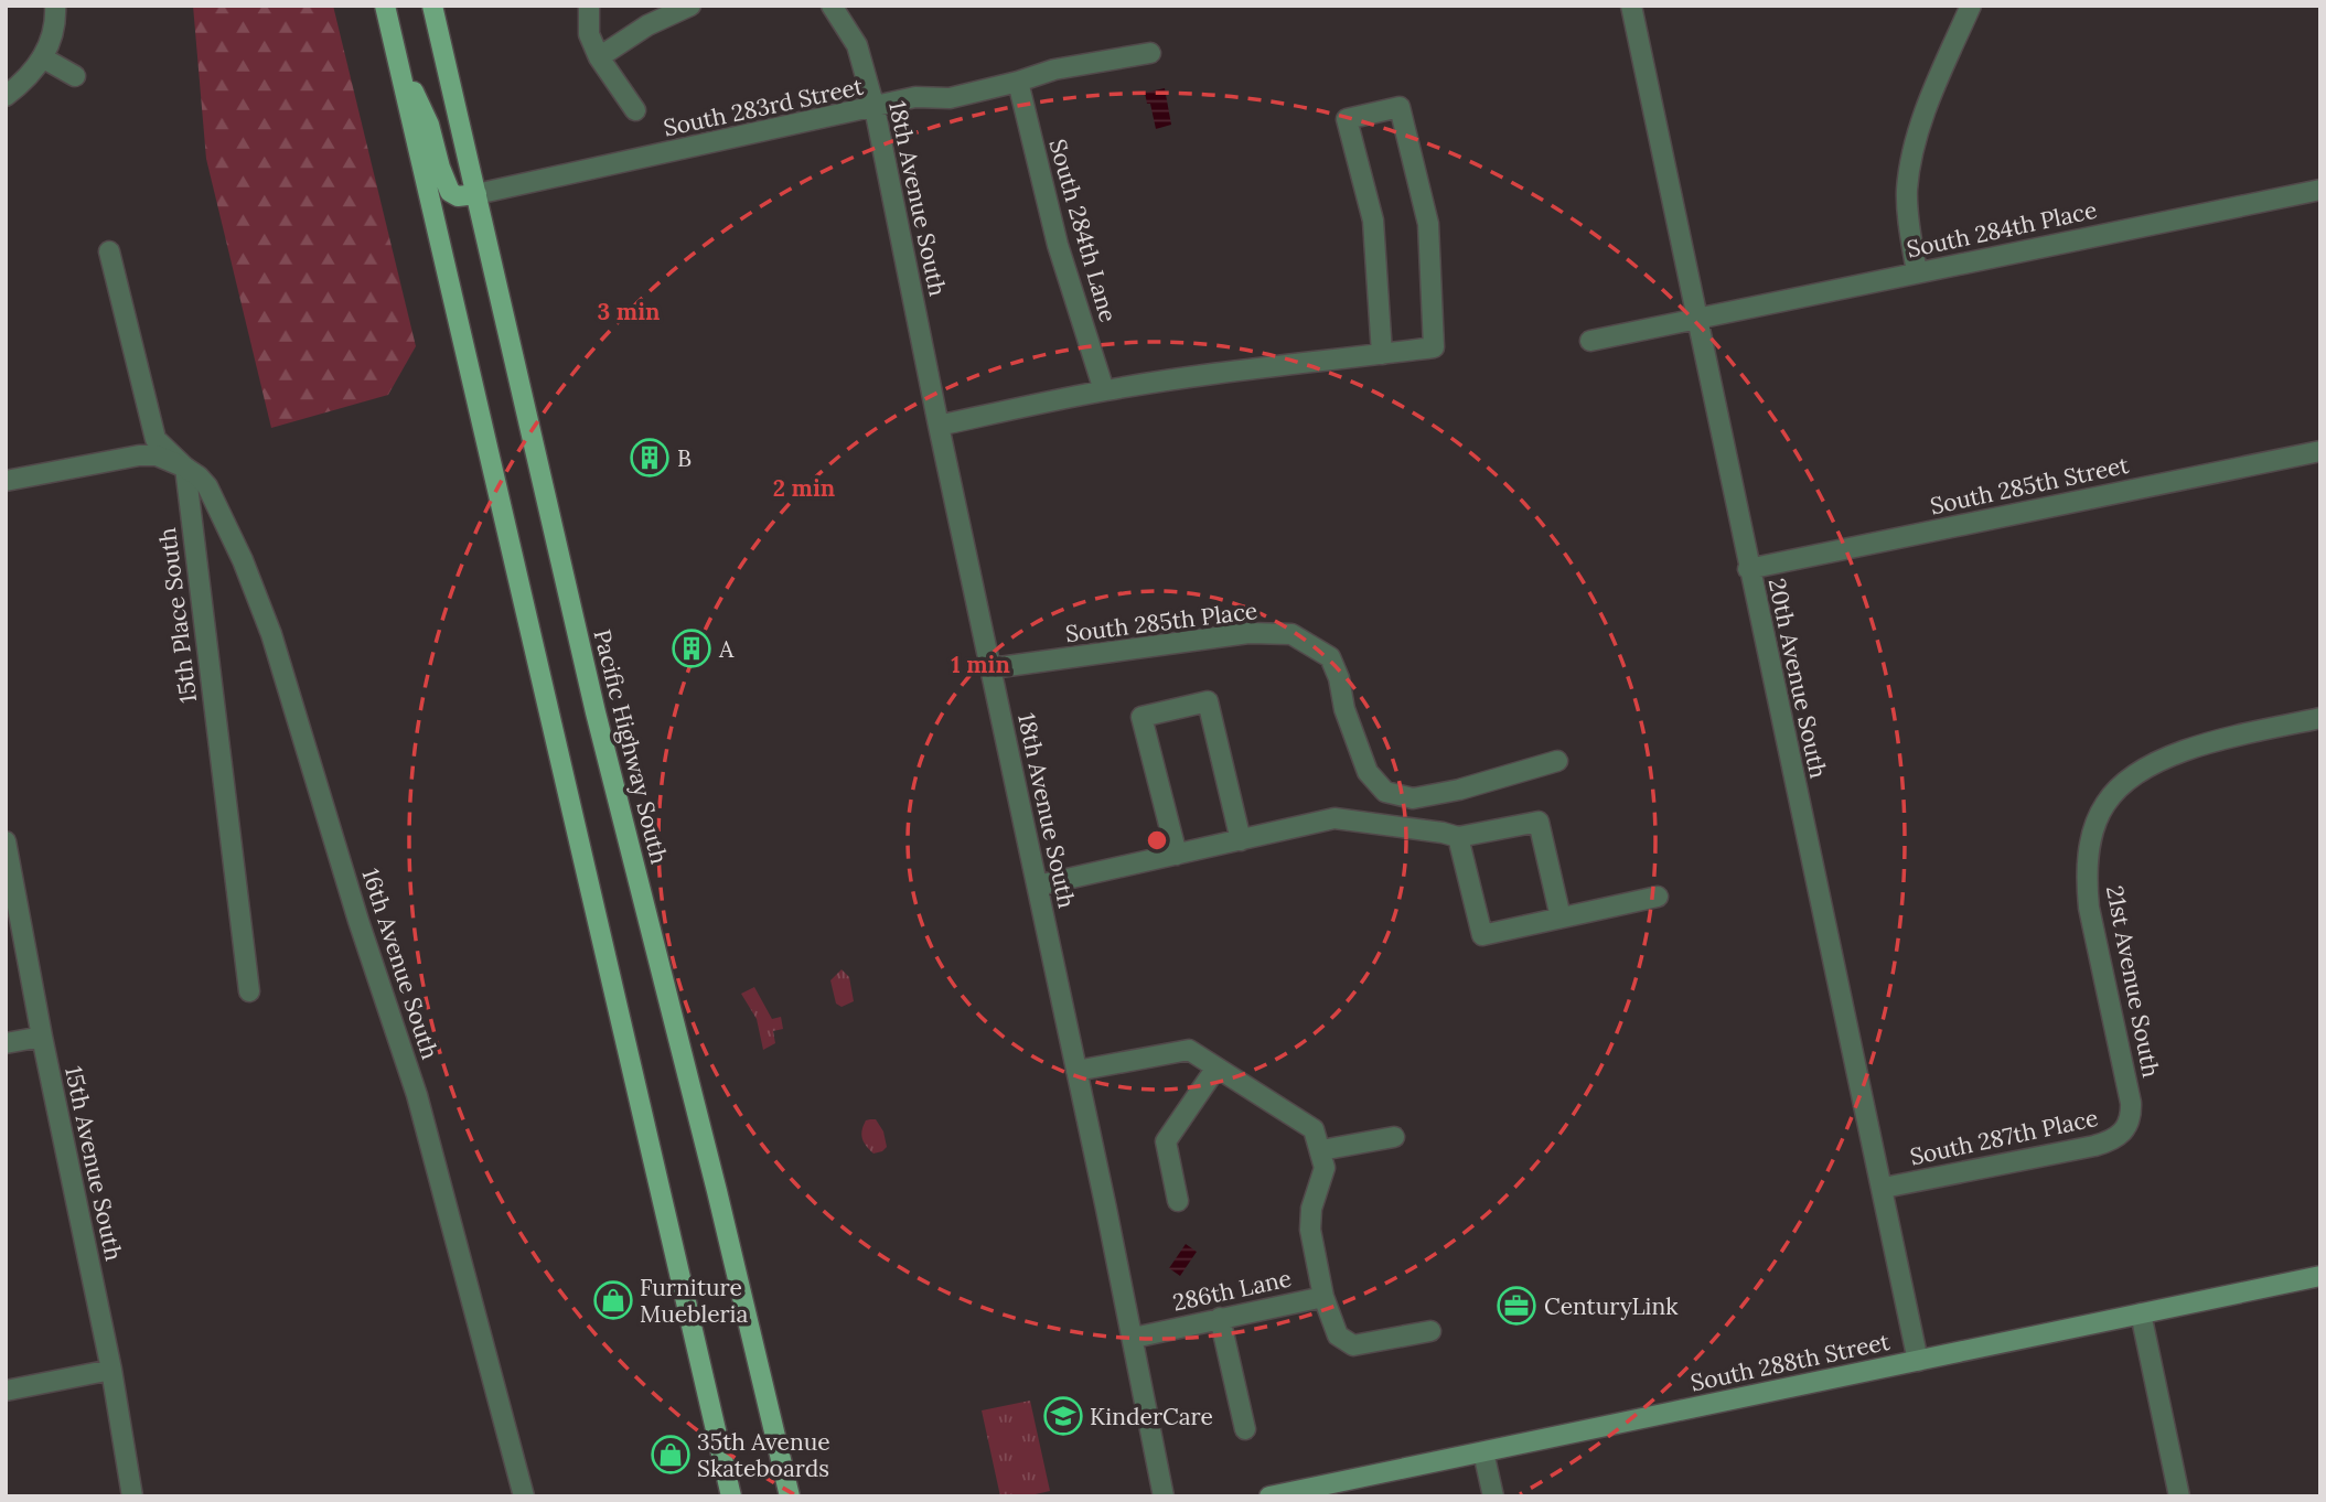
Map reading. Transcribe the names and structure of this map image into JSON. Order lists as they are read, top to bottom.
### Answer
{
  "streets": {
    "main road": ["Pacific Highway South", "South 288th Street"],
    "street": [
      "South 283rd Street",
      "18th Avenue South",
      "South 284th Place",
      "South 284th Lane",
      "South 285th Street",
      "15th Place South",
      "South 285th Place",
      "20th Avenue South",
      "16th Avenue South",
      "21st Avenue South",
      "South 287th Place",
      "15th Avenue South",
      "286th Lane"
    ]
  },
  "crossings": [
    ["South 283rd Street", "18th Avenue South"],
    ["South 283rd Street", "South 284th Lane"],
    ["South 283rd Street", "Pacific Highway South"],
    ["18th Avenue South", "South 285th Place"],
    ["18th Avenue South", "286th Lane"],
    ["South 284th Place", "20th Avenue South"],
    ["South 285th Street", "20th Avenue South"],
    ["15th Place South", "16th Avenue South"],
    ["20th Avenue South", "South 287th Place"],
    ["20th Avenue South", "South 288th Street"],
    ["21st Avenue South", "South 287th Place"]
  ],
  "places": {
    "building": ["B", "A"],
    "shop": ["Furniture Muebleria", "35th Avenue Skateboards"],
    "office": ["CenturyLink"],
    "school or university": ["KinderCare"]
  },
  "rings": ["3 min", "2 min", "1 min"]
}
